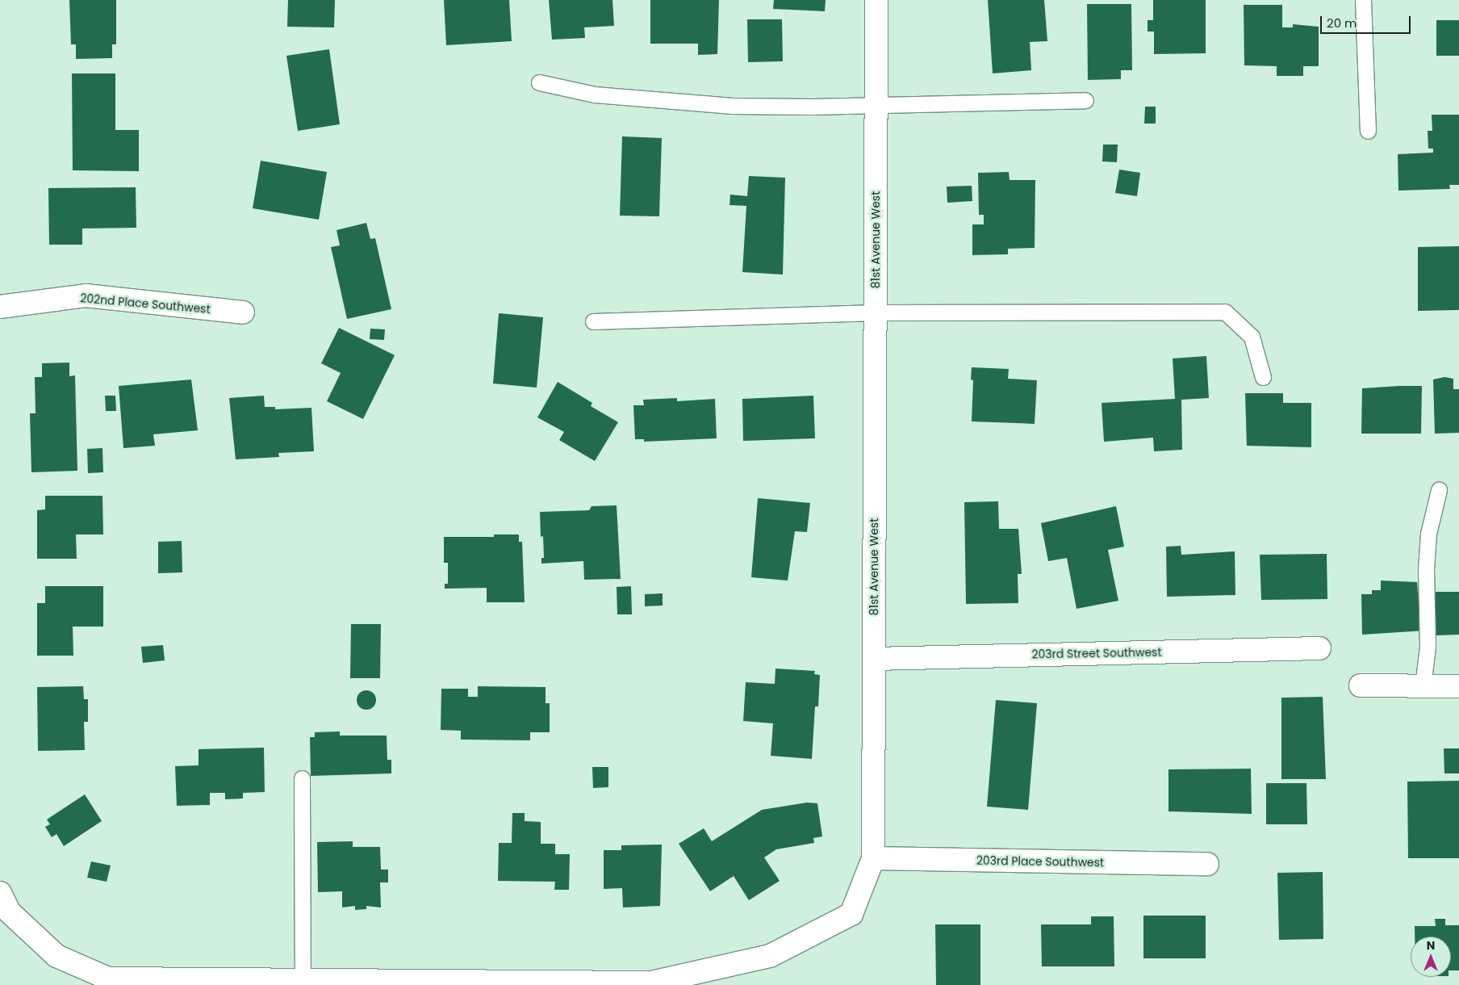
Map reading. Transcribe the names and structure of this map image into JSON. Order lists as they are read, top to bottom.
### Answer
{
  "streets": {
    "street": [
      "81st Avenue West",
      "202nd Place Southwest",
      "203rd Street Southwest",
      "203rd Place Southwest"
    ]
  },
  "crossings": [
    ["81st Avenue West", "203rd Street Southwest"],
    ["81st Avenue West", "203rd Place Southwest"]
  ],
  "scale_bar": "20 m",
  "north": "top"
}
